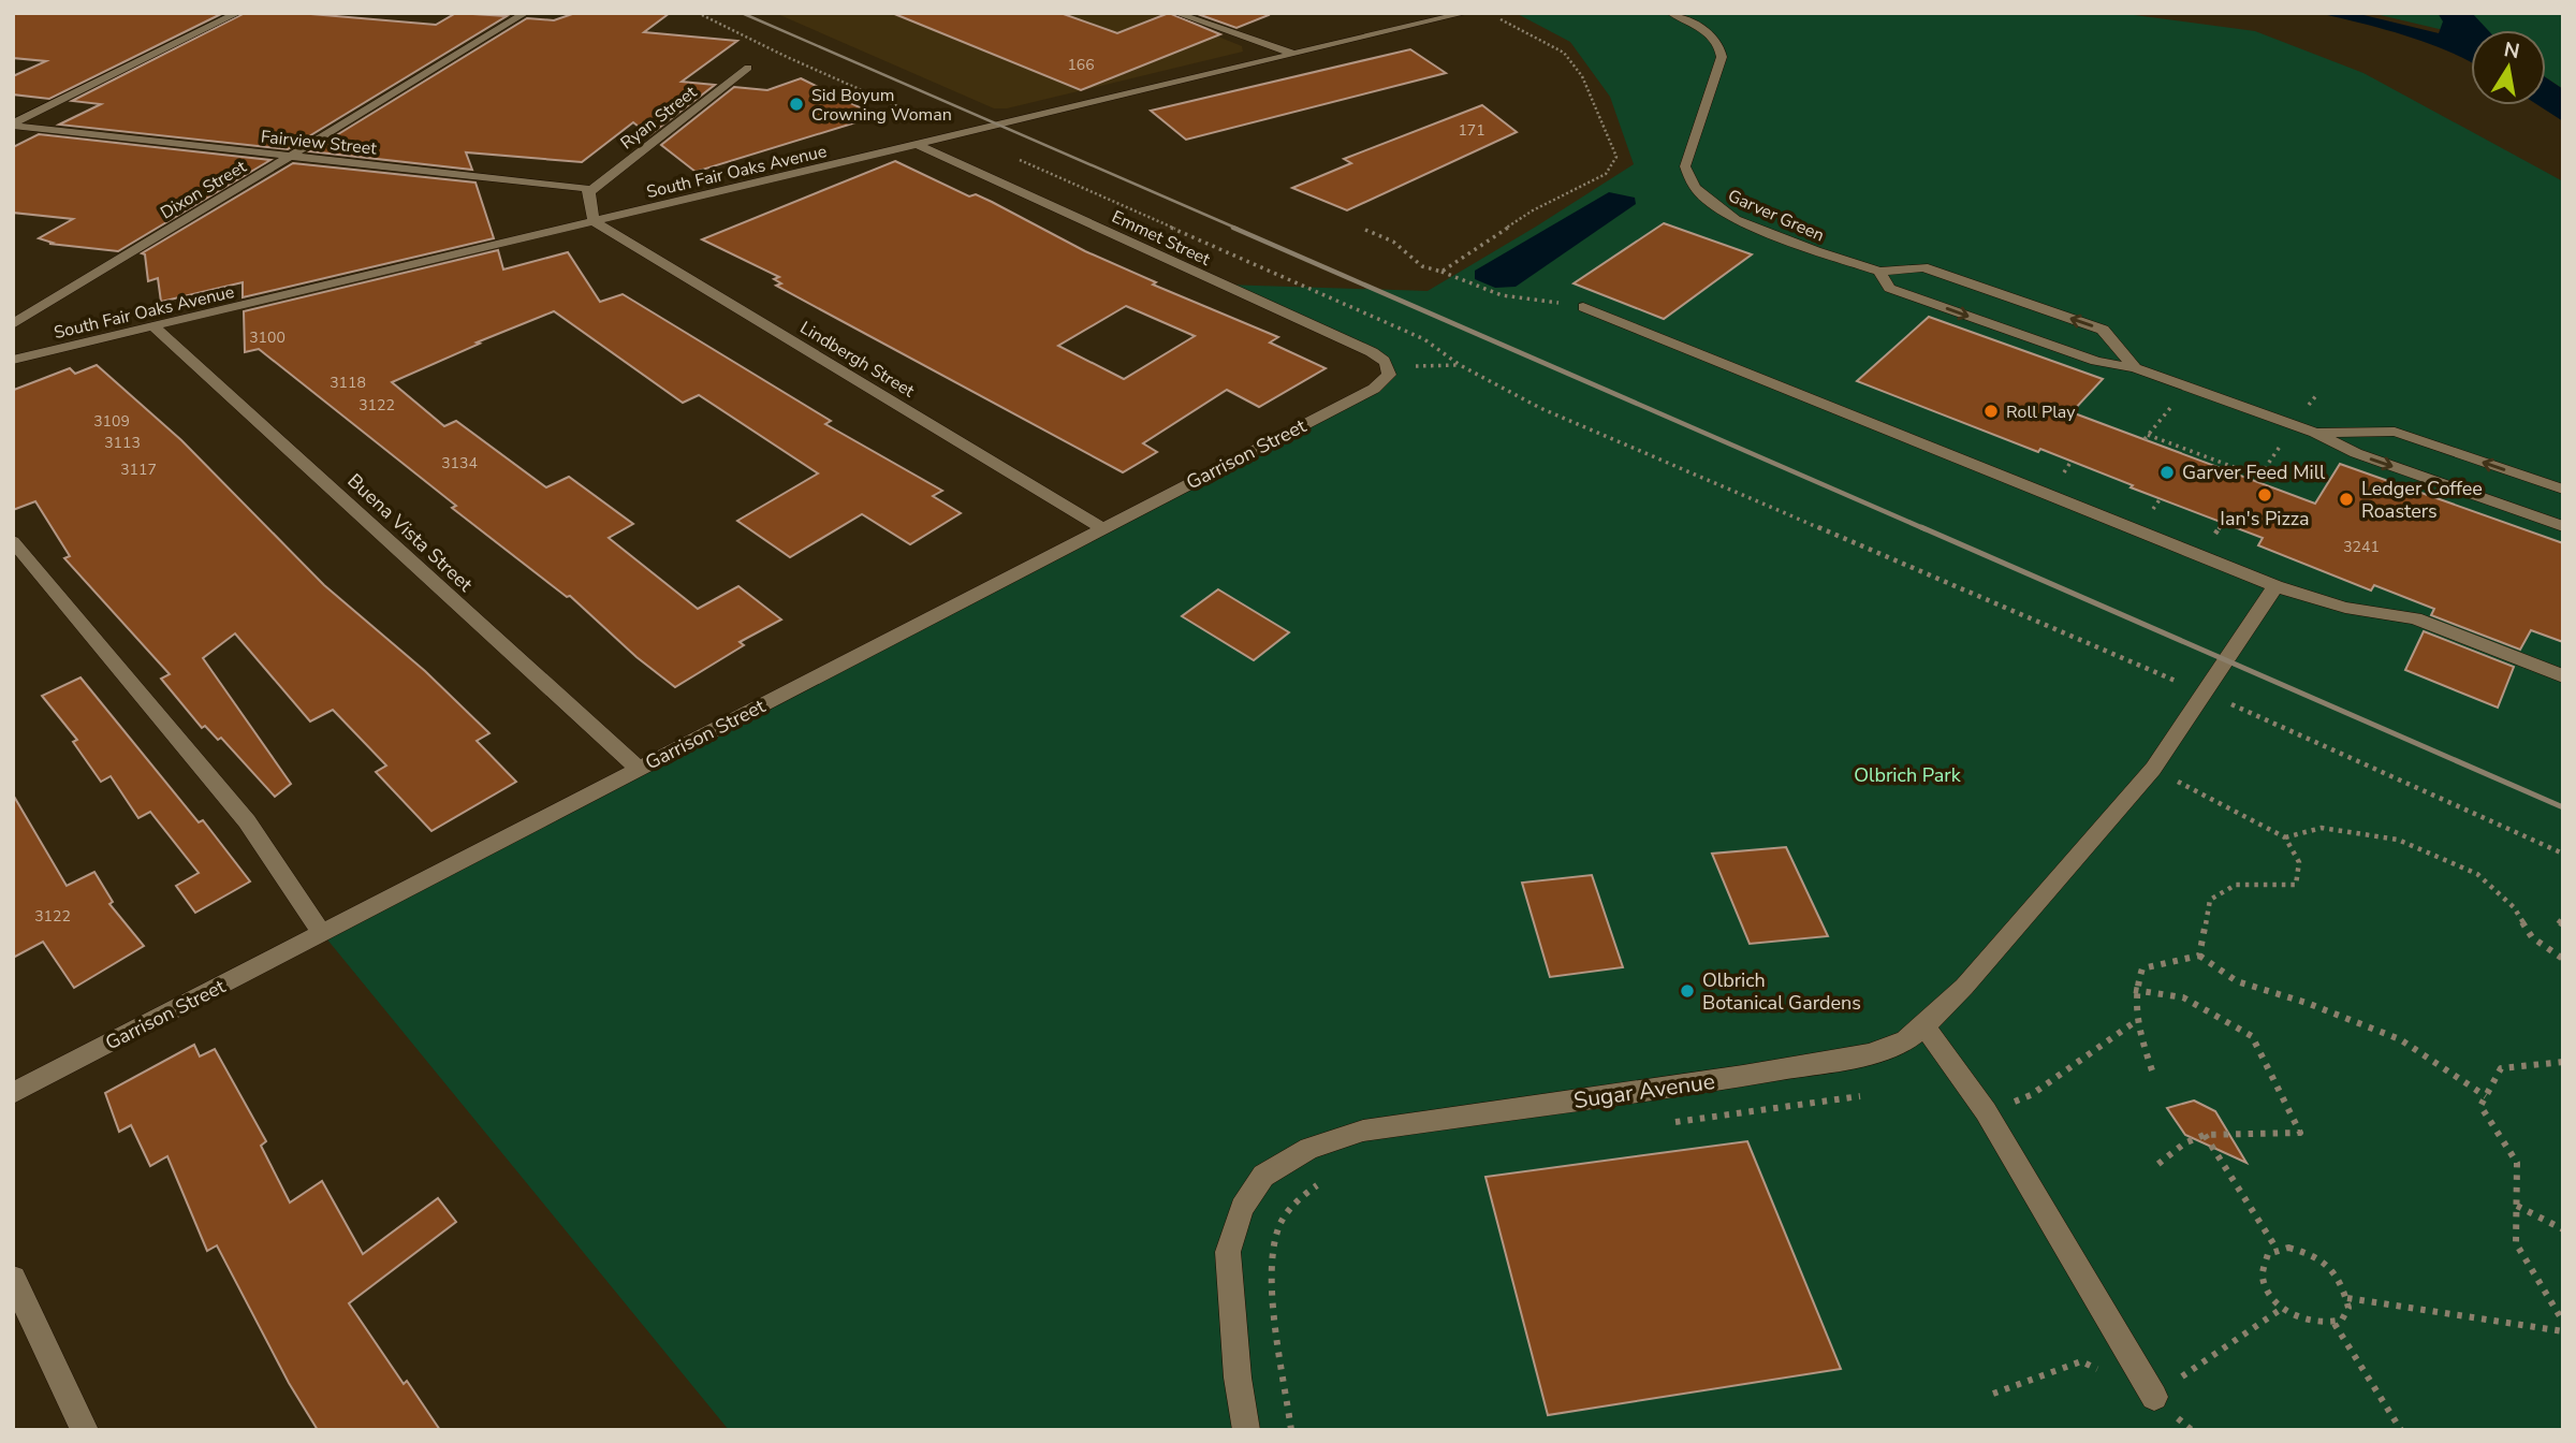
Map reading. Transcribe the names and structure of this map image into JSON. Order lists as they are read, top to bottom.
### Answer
{
  "streets": {
    "street": [
      "Ryan Street",
      "Fairview Street",
      "South Fair Oaks Avenue",
      "Dixon Street",
      "Garver Green",
      "Emmet Street",
      "Lindbergh Street",
      "Garrison Street",
      "Buena Vista Street",
      "Sugar Avenue"
    ]
  },
  "crossings": [
    ["Ryan Street", "Fairview Street"],
    ["Fairview Street", "Dixon Street"],
    ["South Fair Oaks Avenue", "Emmet Street"],
    ["South Fair Oaks Avenue", "Lindbergh Street"],
    ["South Fair Oaks Avenue", "Buena Vista Street"],
    ["Emmet Street", "Garrison Street"],
    ["Lindbergh Street", "Garrison Street"],
    ["Garrison Street", "Buena Vista Street"]
  ],
  "parks": ["Olbrich Park"],
  "places": [
    "Sid Boyum Crowning Woman",
    "Roll Play",
    "Garver Feed Mill",
    "Ian's Pizza",
    "Ledger Coffee Roasters",
    "Olbrich Botanical Gardens"
  ],
  "house_numbers": [
    "166",
    "171",
    "3100",
    "3118",
    "3122",
    "3109",
    "3113",
    "3134",
    "3117",
    "3241",
    "3122"
  ],
  "north": "top"
}
